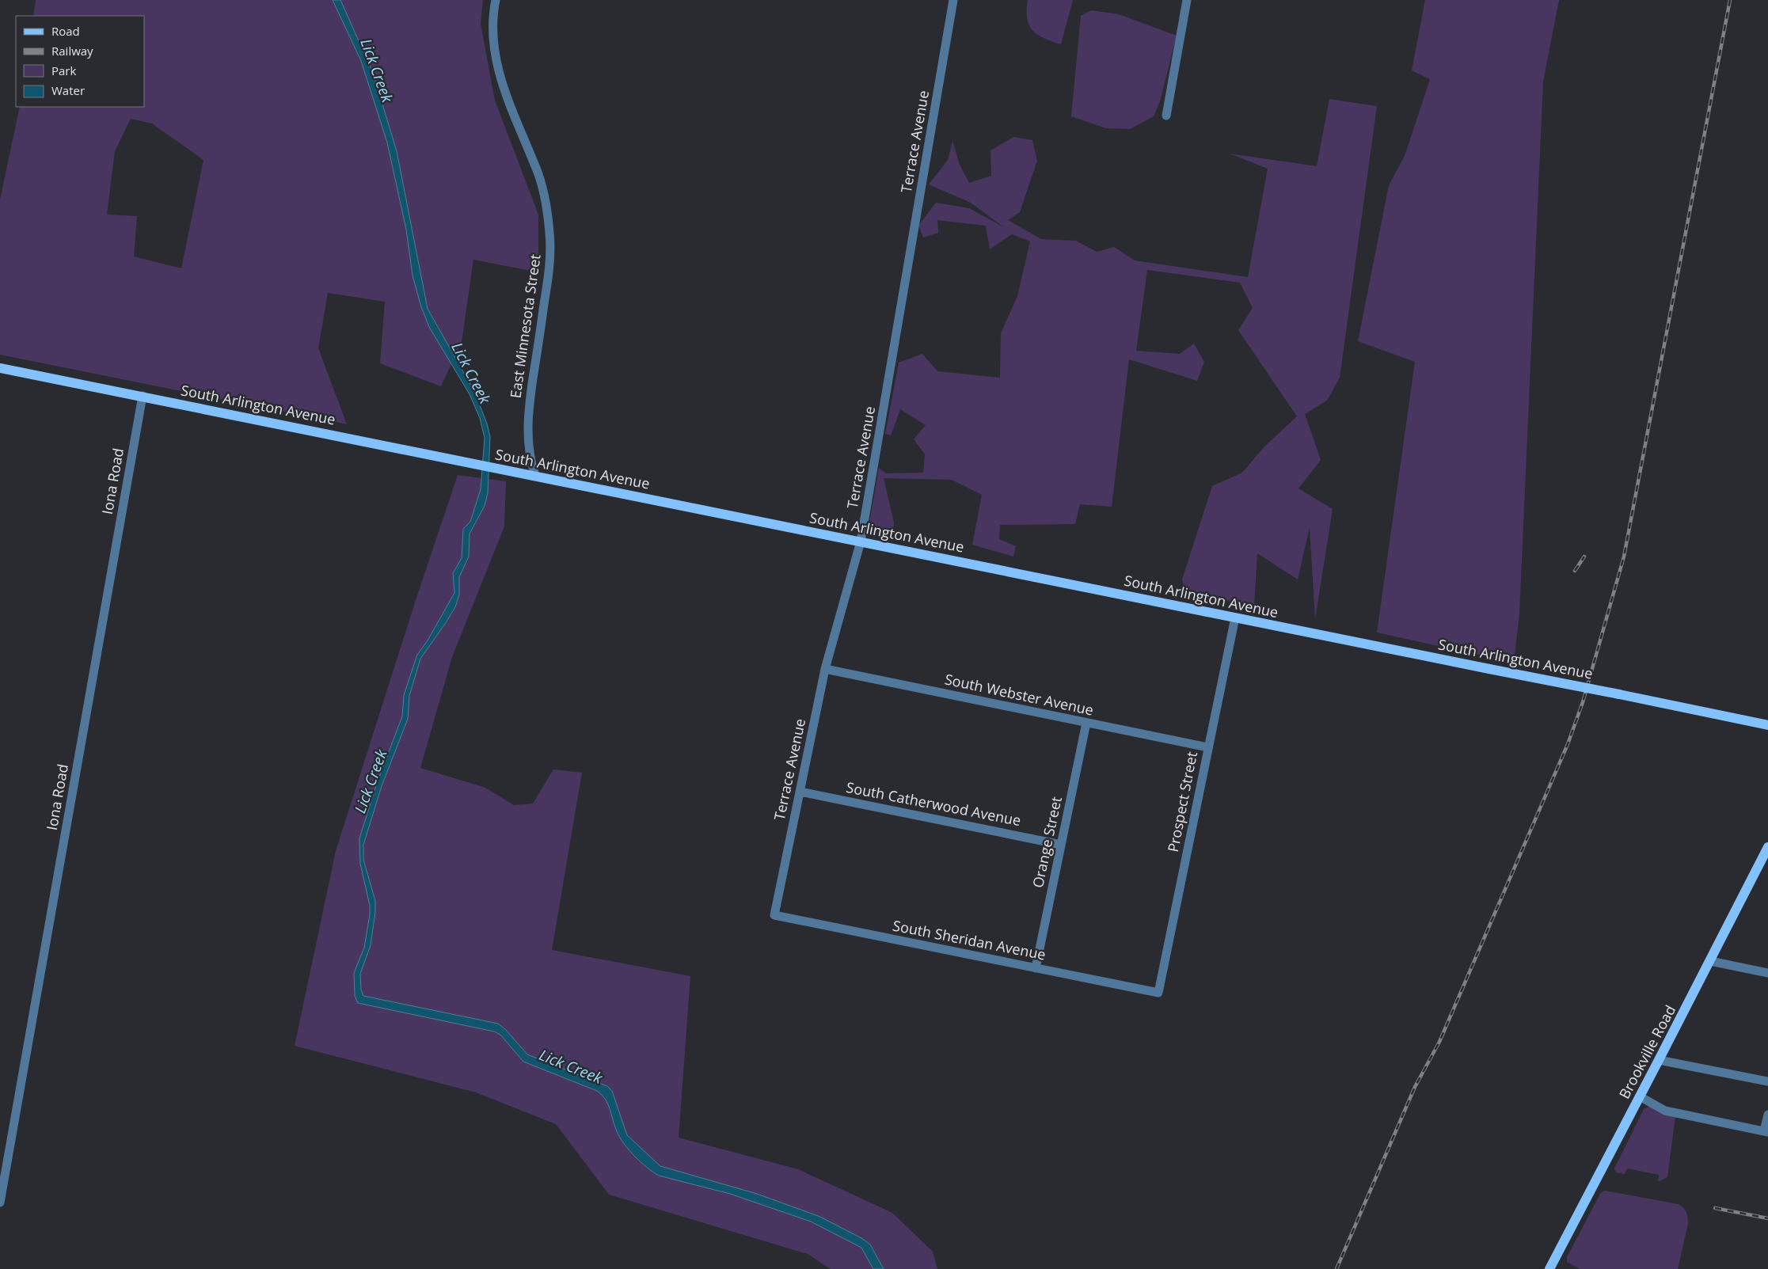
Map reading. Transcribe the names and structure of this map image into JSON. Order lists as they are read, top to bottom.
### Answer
{
  "streets": {
    "main road": ["South Arlington Avenue", "Brookville Road"],
    "street": [
      "Terrace Avenue",
      "East Minnesota Street",
      "Iona Road",
      "South Webster Avenue",
      "Prospect Street",
      "South Catherwood Avenue",
      "Orange Street",
      "South Sheridan Avenue"
    ]
  },
  "crossings": [
    ["Terrace Avenue", "South Arlington Avenue"],
    ["Terrace Avenue", "South Webster Avenue"],
    ["Terrace Avenue", "South Catherwood Avenue"],
    ["Terrace Avenue", "South Sheridan Avenue"],
    ["East Minnesota Street", "South Arlington Avenue"],
    ["South Arlington Avenue", "Iona Road"],
    ["South Arlington Avenue", "Prospect Street"],
    ["South Webster Avenue", "Prospect Street"],
    ["South Webster Avenue", "Orange Street"],
    ["Prospect Street", "South Sheridan Avenue"],
    ["South Catherwood Avenue", "Orange Street"],
    ["Orange Street", "South Sheridan Avenue"]
  ],
  "water": ["Lick Creek"],
  "legend": [
    "Road",
    "Railway",
    "Park",
    "Water"
  ]
}
